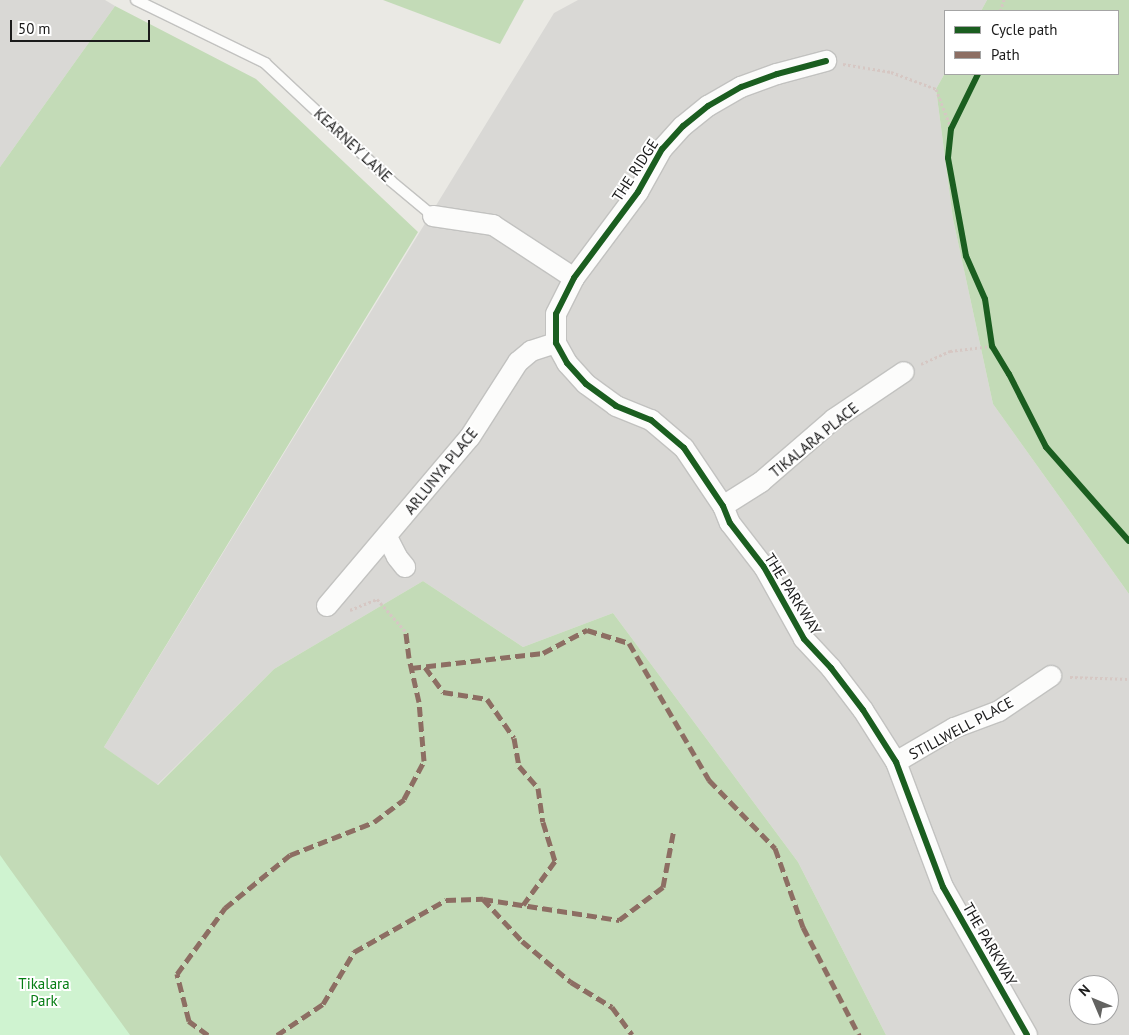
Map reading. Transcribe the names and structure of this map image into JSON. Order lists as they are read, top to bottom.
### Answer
{
  "streets": {
    "street": [
      "KEARNEY LANE",
      "THE RIDGE",
      "TIKALARA PLACE",
      "ARLUNYA PLACE",
      "THE PARKWAY",
      "STILLWELL PLACE"
    ]
  },
  "crossings": [
    ["KEARNEY LANE", "THE RIDGE"],
    ["THE RIDGE", "ARLUNYA PLACE"],
    ["THE RIDGE", "THE PARKWAY"],
    ["TIKALARA PLACE", "THE PARKWAY"],
    ["ARLUNYA PLACE", "THE PARKWAY"],
    ["THE PARKWAY", "STILLWELL PLACE"]
  ],
  "parks": ["Tikalara Park"],
  "legend": ["Cycle path", "Path"],
  "scale_bar": "50 m",
  "north": "top left"
}
